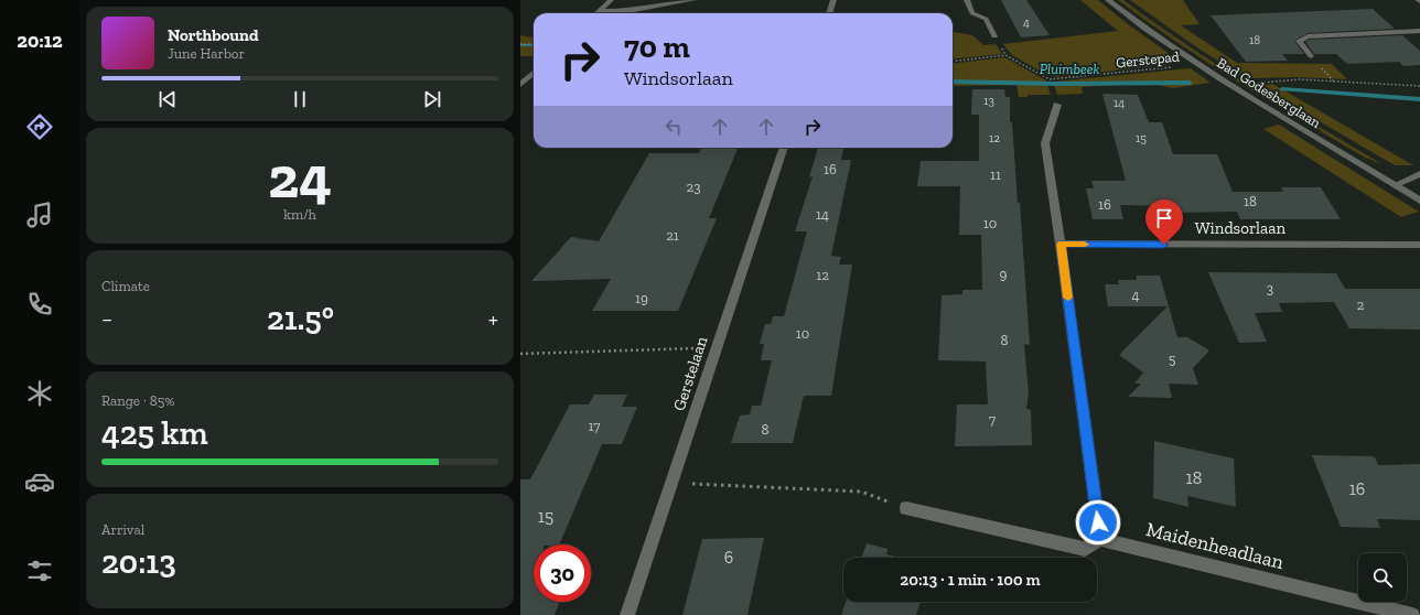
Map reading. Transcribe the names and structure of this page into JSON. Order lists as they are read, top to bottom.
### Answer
{
  "streets": {
    "street": [
      "Bad Godesberglaan",
      "Windsorlaan",
      "Gerstelaan",
      "Maidenheadlaan"
    ],
    "path": ["Gerstepad"]
  },
  "crossings": [
    ["Gerstepad", "Bad Godesberglaan"]
  ],
  "water": ["Pluimbeek"],
  "house_numbers": [
    "4",
    "18",
    "13",
    "14",
    "12",
    "15",
    "16",
    "11",
    "23",
    "18",
    "16",
    "14",
    "10",
    "21",
    "9",
    "12",
    "3",
    "4",
    "19",
    "2",
    "10",
    "8",
    "5",
    "7",
    "17",
    "8",
    "18",
    "16",
    "15",
    "6"
  ],
  "page": {
    "tabs": "20:12",
    "turn": ["70 m", "Windsorlaan"],
    "song": ["Northbound", "June Harbor"],
    "tile": [
      ["24", "km/h"],
      "Climate",
      ["Range · 85%", "425 km"],
      ["Arrival", "20:13"]
    ],
    "heat": ["−", "21.5°", "+"],
    "limit": "30",
    "trip": "20:13 · 1 min · 100 m"
  }
}
